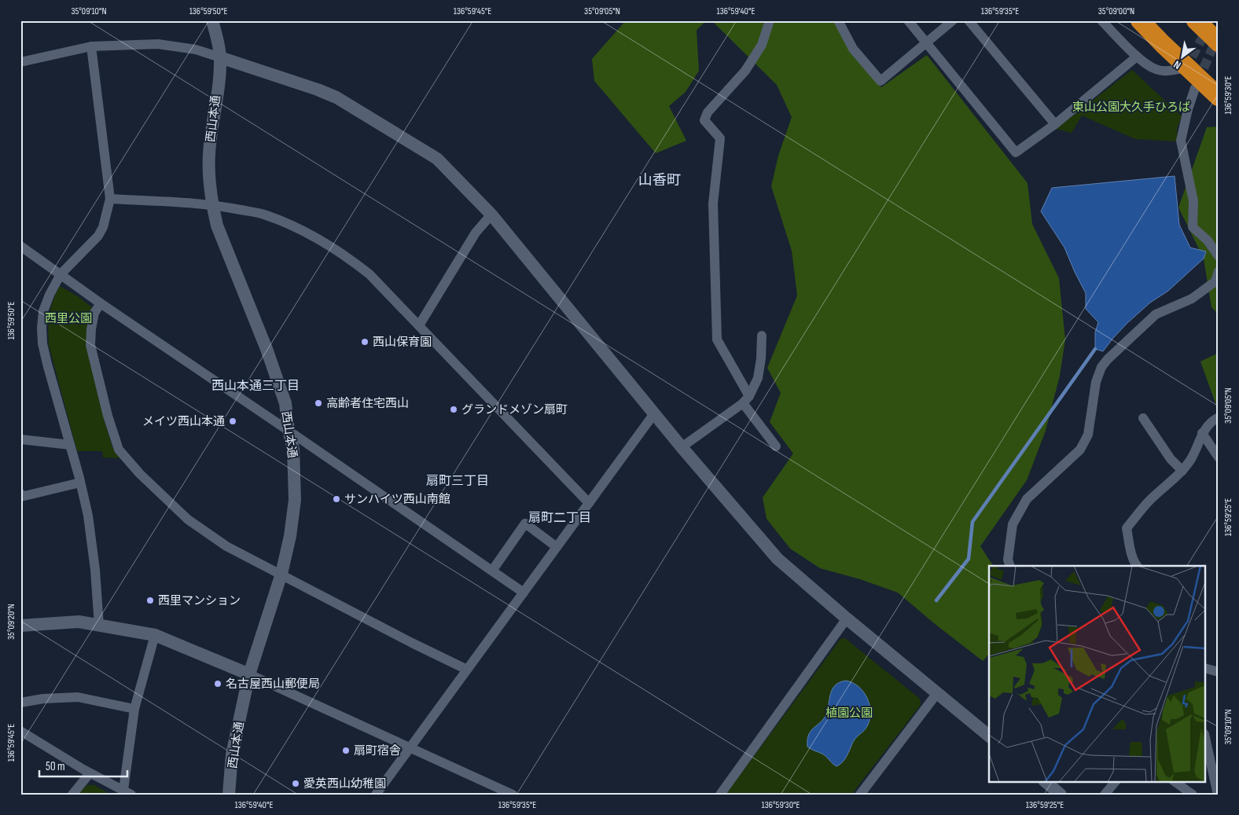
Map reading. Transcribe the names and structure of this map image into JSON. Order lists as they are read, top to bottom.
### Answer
{
  "streets": {
    "street": ["西山本通"]
  },
  "districts": [
    "山香町",
    "西山本通三丁目",
    "扇町三丁目",
    "扇町二丁目"
  ],
  "parks": ["東山公園大久手ひろば", "西里公園", "植園公園"],
  "places": [
    "西山保育園",
    "高齢者住宅西山",
    "グランドメゾン扇町",
    "メイツ西山本通",
    "サンハイツ西山南館",
    "西里マンション",
    "名古屋西山郵便局",
    "扇町宿舎",
    "愛英西山幼稚園"
  ],
  "scale_bar": "50 m",
  "north": "bottom left",
  "coordinates": [
    "35°09'10\"N",
    "136°59'50\"E",
    "136°59'45\"E",
    "35°09'05\"N",
    "136°59'40\"E",
    "136°59'35\"E",
    "35°09'00\"N",
    "136°59'30\"E",
    "136°59'25\"E",
    "35°09'20\"N"
  ]
}
